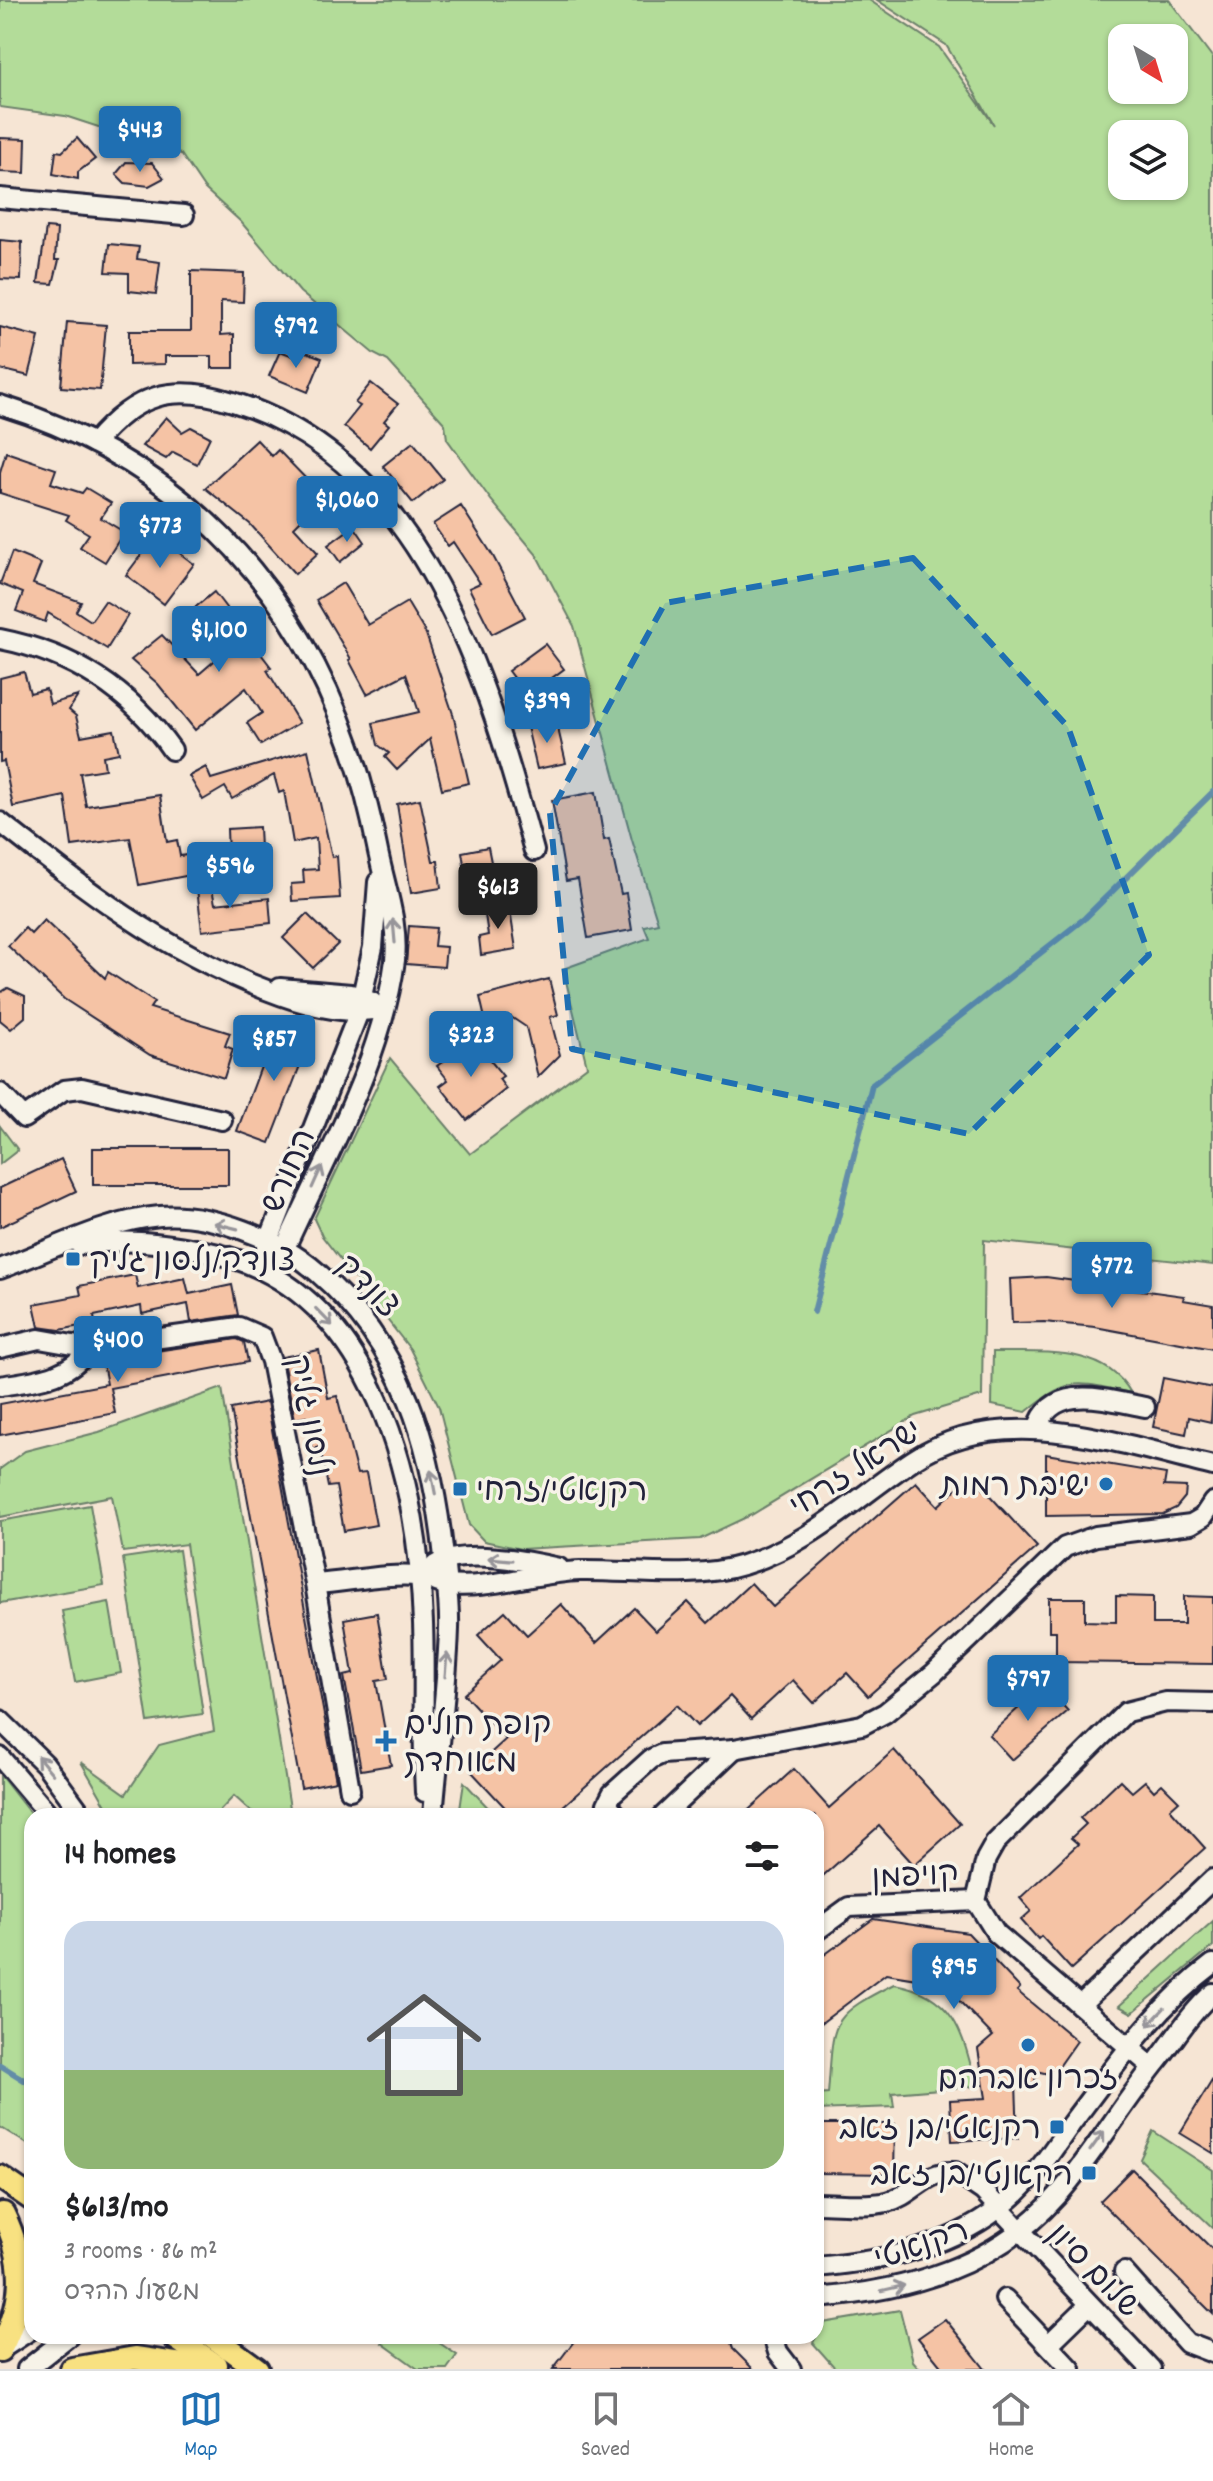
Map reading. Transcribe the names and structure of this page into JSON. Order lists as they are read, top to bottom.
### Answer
{
  "streets": {
    "street": [
      "החורש",
      "צונדק",
      "נלסון גליק",
      "ישראל זרחי",
      "קויפמן",
      "רקנאטי",
      "שלום סיון"
    ]
  },
  "crossings": [
    ["החורש", "צונדק"],
    ["צונדק", "ישראל זרחי"],
    ["רקנאטי", "שלום סיון"]
  ],
  "places": {
    "transit": [
      "צונדק/נלסון גליק",
      "רקנאטי/זרחי",
      "רקנאטי/בן זאב",
      "רקאנטי/בן זאב"
    ],
    "other": ["ישיבת רמות", "זכרון אברהם"],
    "health": ["קופת חולים מאוחדת"]
  },
  "north": "bottom right",
  "page": {
    "price": [
      "$443",
      "$792",
      "$1,060",
      "$773",
      "$1,100",
      "$399",
      "$596",
      "$613",
      "$323",
      "$857",
      "$772",
      "$400",
      "$797",
      "$895"
    ],
    "heading": "14 homes",
    "list": [
      {
        "name": "$613/mo",
        "note": "3 rooms · 86 m² · משעול ההדס"
      }
    ],
    "tabs": ["Map", "Saved", "Home"]
  }
}
